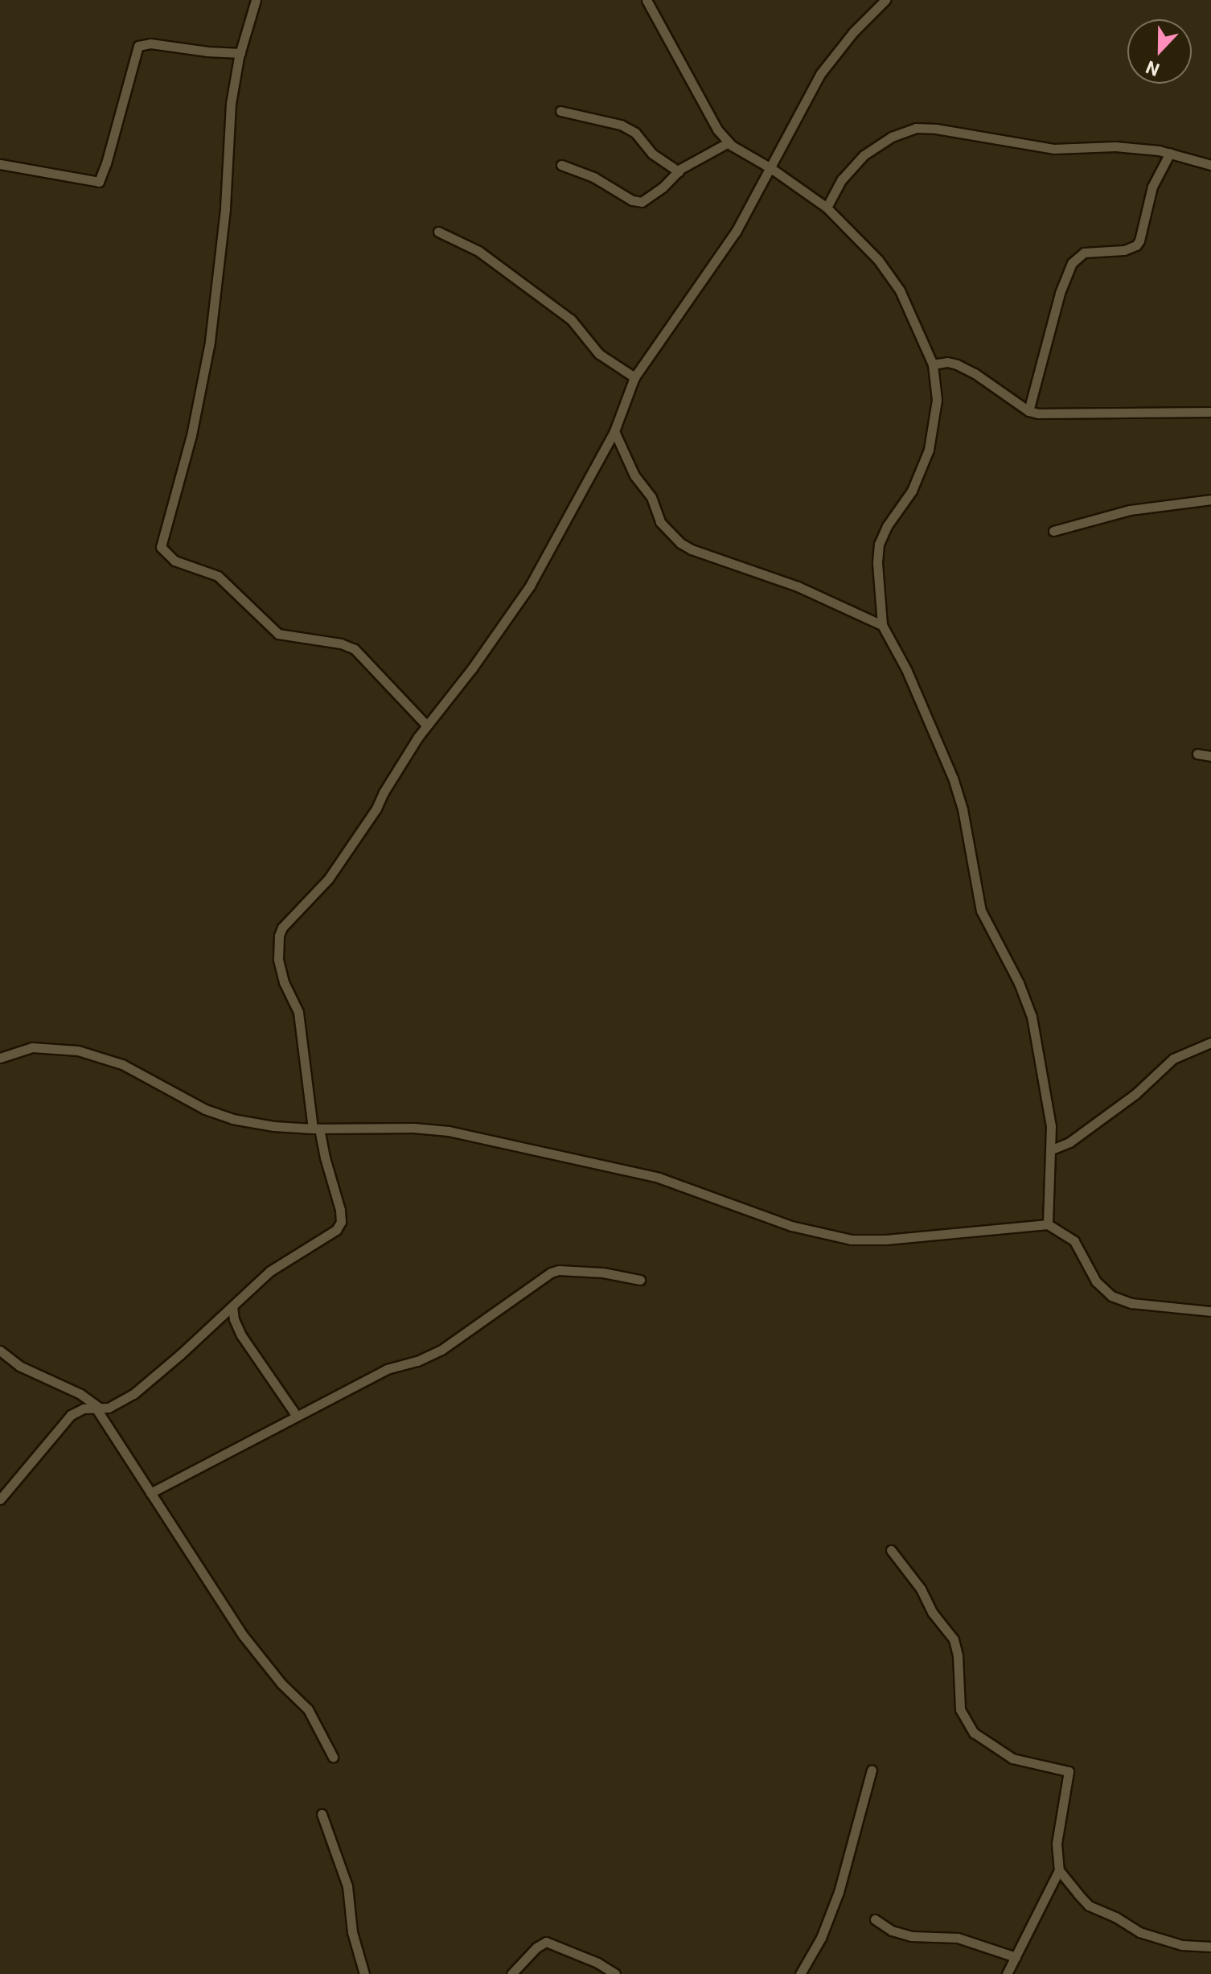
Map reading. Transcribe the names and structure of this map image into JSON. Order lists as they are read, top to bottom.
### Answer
{
  "north": "bottom"
}
